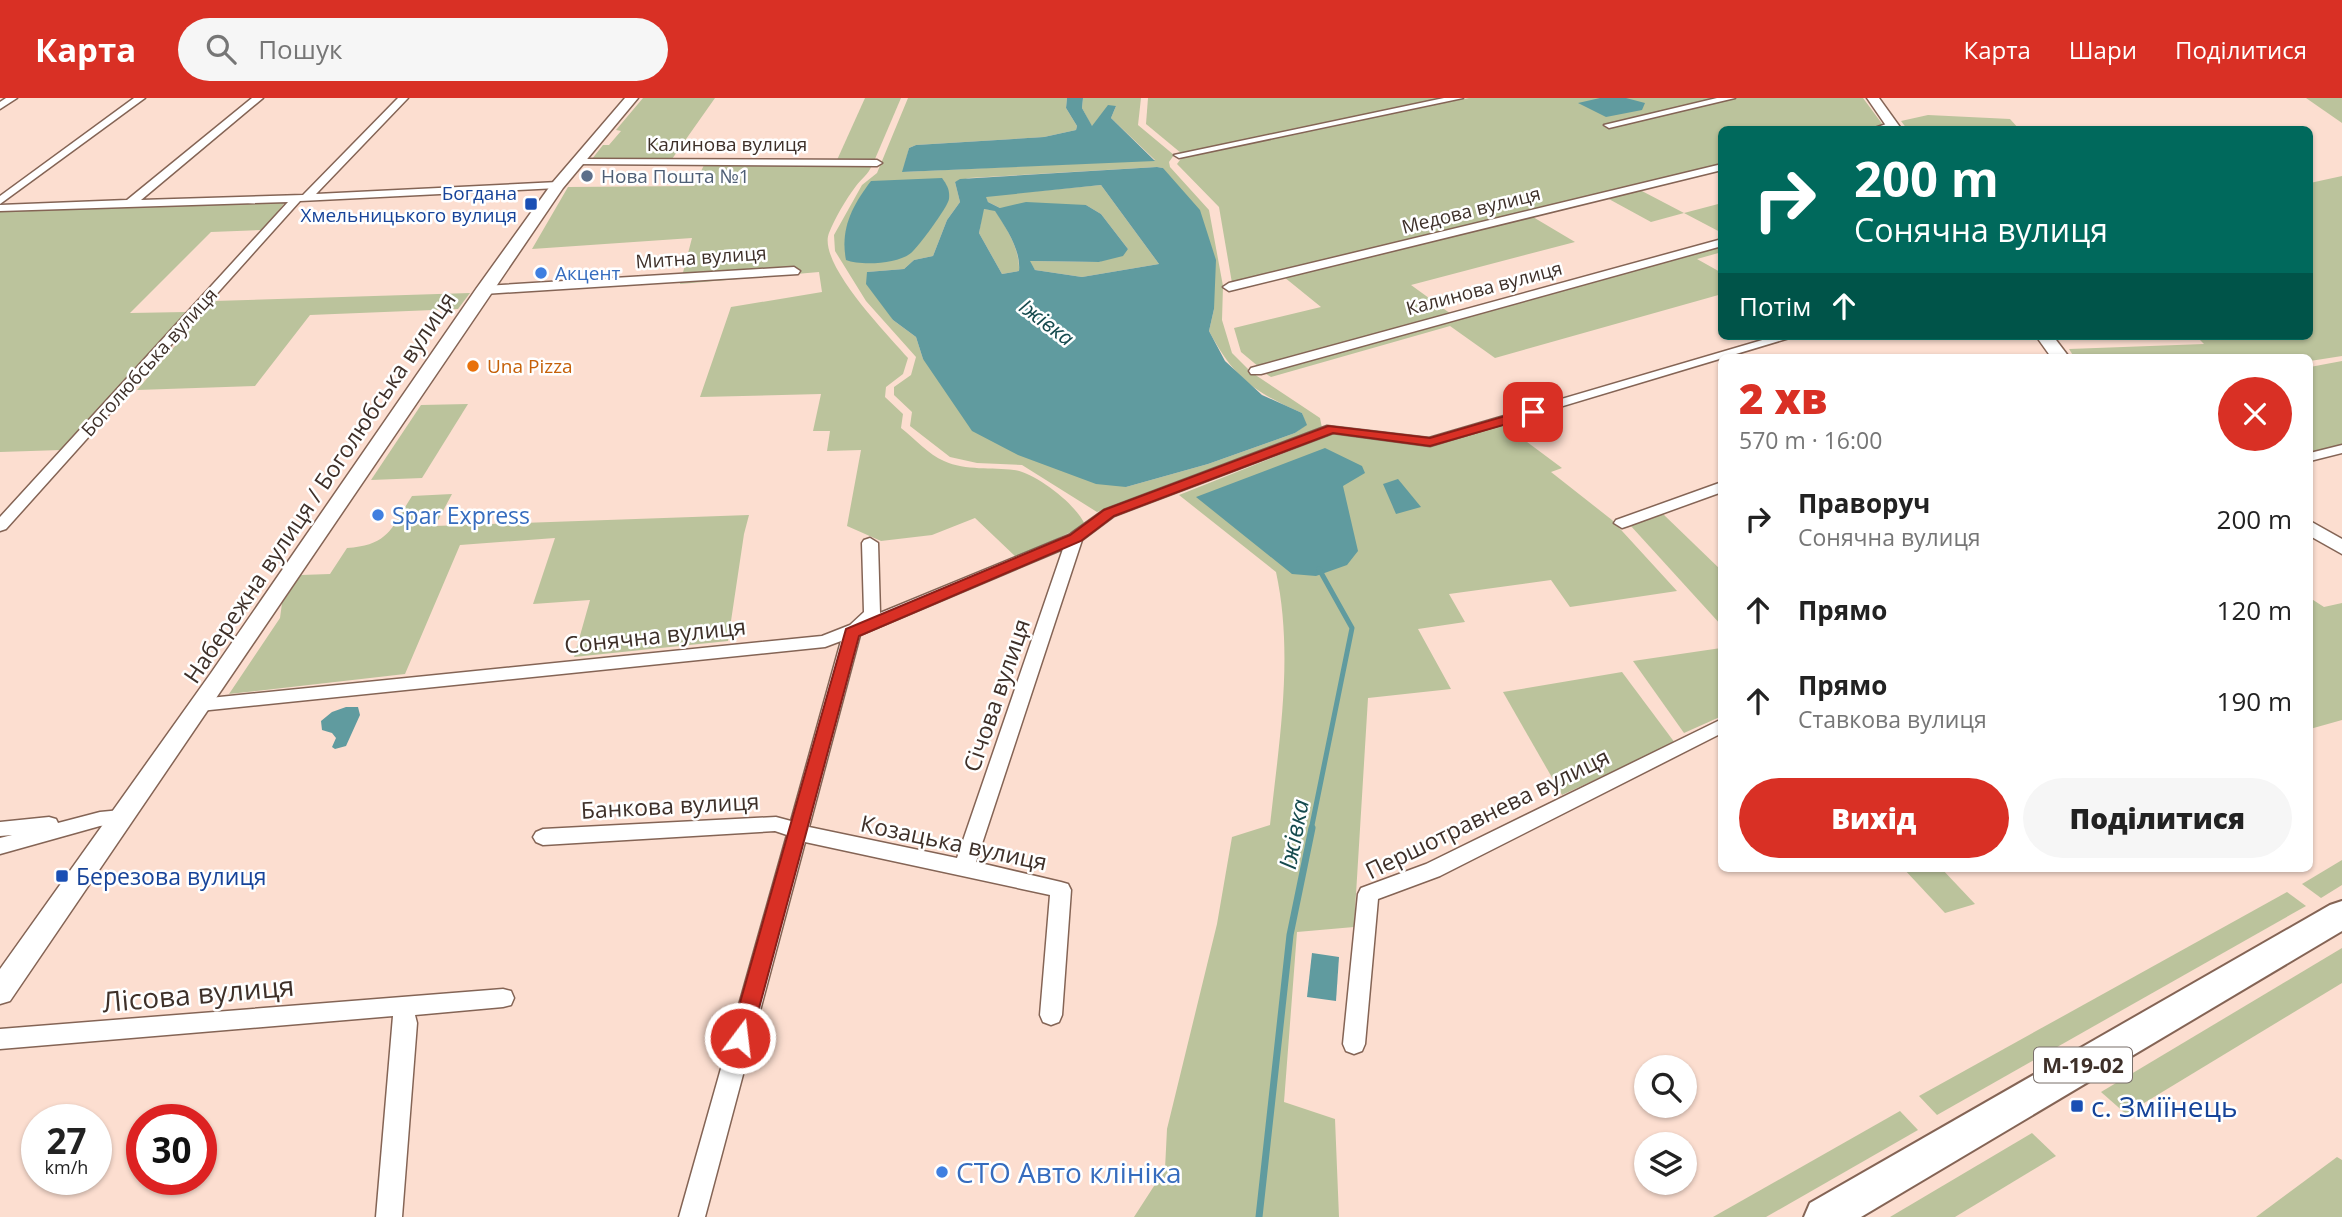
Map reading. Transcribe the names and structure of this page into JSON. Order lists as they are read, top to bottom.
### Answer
{
  "streets": {
    "main road": ["М-19-02"],
    "street": [
      "Калинова вулиця",
      "Медова вулиця",
      "Митна вулиця",
      "Боголюбська вулиця",
      "Набережна вулиця / Боголюбська вулиця",
      "Сонячна вулиця",
      "Січова вулиця",
      "Банкова вулиця",
      "Першотравнева вулиця",
      "Козацька вулиця",
      "Лісова вулиця"
    ]
  },
  "crossings": [
    ["Калинова вулиця", "Набережна вулиця / Боголюбська вулиця"],
    ["Митна вулиця", "Набережна вулиця / Боголюбська вулиця"],
    ["Набережна вулиця / Боголюбська вулиця", "Сонячна вулиця"],
    ["Сонячна вулиця", "Січова вулиця"],
    ["Січова вулиця", "Козацька вулиця"],
    ["Банкова вулиця", "Козацька вулиця"]
  ],
  "water": ["Іжівка"],
  "places": {
    "other": [
      "Нова Пошта №1",
      "Акцент",
      "Una Pizza",
      "Spar Express",
      "СТО Авто клініка"
    ],
    "transit": ["Богдана Хмельницького вулиця", "Березова вулиця", "с. Зміїнець"]
  },
  "page": {
    "header": "Карта",
    "search": "Пошук",
    "nav": ["Карта", "Шари", "Поділитися"],
    "turn": ["200 m", "Сонячна вулиця"],
    "then": "Потім",
    "heading": ["2 хв", "570 m · 16:00"],
    "list": [
      {
        "name": "Праворуч",
        "note": "Сонячна вулиця",
        "value": "200 m"
      },
      {
        "name": "Прямо",
        "value": "120 m"
      },
      {
        "name": "Прямо",
        "note": "Ставкова вулиця",
        "value": "190 m"
      }
    ],
    "buttons": ["Вихід", "Поділитися"],
    "speed": "27 km/h",
    "limit": "30"
  }
}
